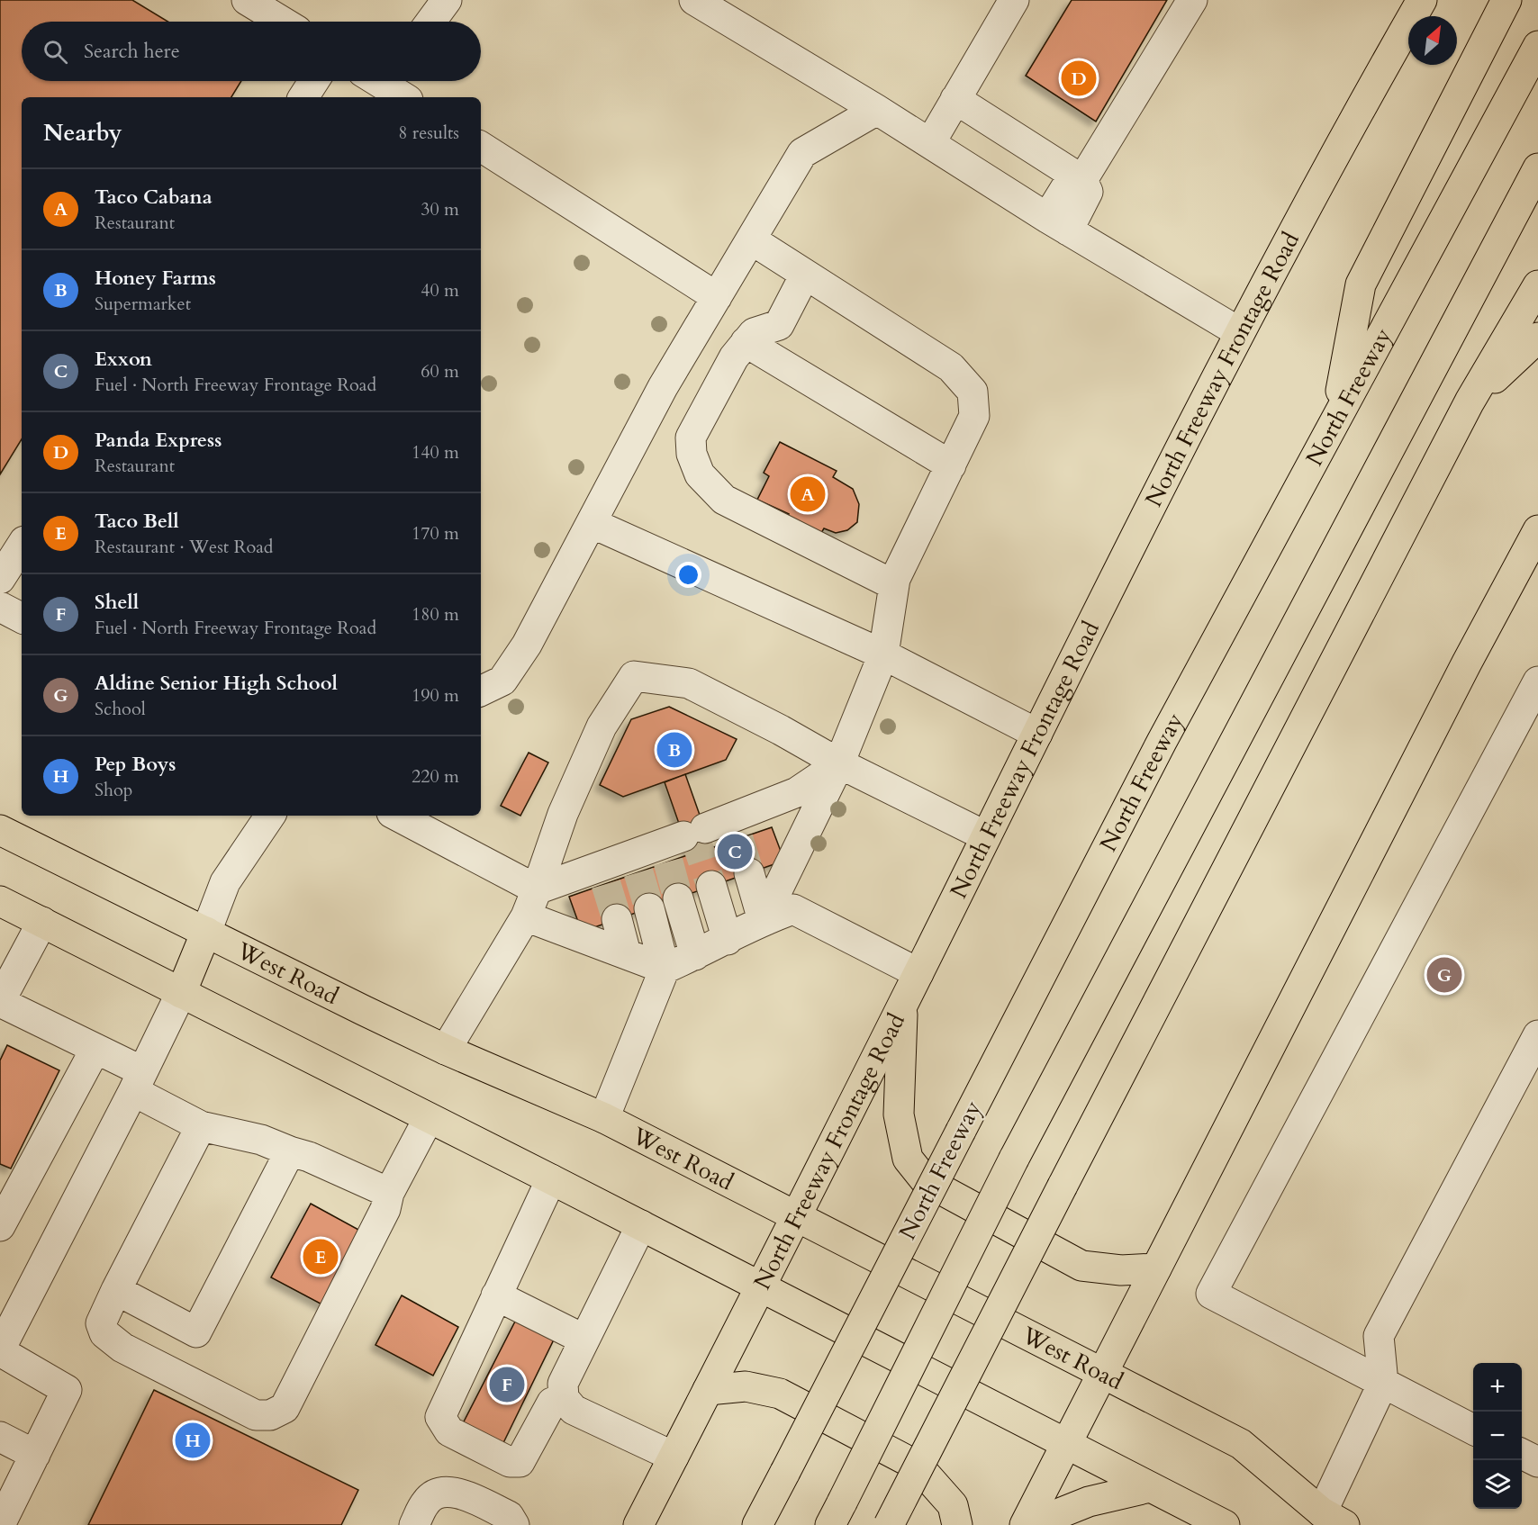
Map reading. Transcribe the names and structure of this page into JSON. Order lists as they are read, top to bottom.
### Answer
{
  "streets": {
    "main road": ["North Freeway Frontage Road", "North Freeway", "West Road"]
  },
  "crossings": [
    ["North Freeway Frontage Road", "West Road"]
  ],
  "north": "top right",
  "page": {
    "search": "Search here",
    "pins": [
      "D",
      "A",
      "B",
      "C",
      "G",
      "E",
      "F",
      "H"
    ],
    "heading": ["Nearby", "8 results"],
    "list": [
      {
        "mark": "A",
        "name": "Taco Cabana",
        "note": "Restaurant",
        "value": "30 m"
      },
      {
        "mark": "B",
        "name": "Honey Farms",
        "note": "Supermarket",
        "value": "40 m"
      },
      {
        "mark": "C",
        "name": "Exxon",
        "note": "Fuel · North Freeway Frontage Road",
        "value": "60 m"
      },
      {
        "mark": "D",
        "name": "Panda Express",
        "note": "Restaurant",
        "value": "140 m"
      },
      {
        "mark": "E",
        "name": "Taco Bell",
        "note": "Restaurant · West Road",
        "value": "170 m"
      },
      {
        "mark": "F",
        "name": "Shell",
        "note": "Fuel · North Freeway Frontage Road",
        "value": "180 m"
      },
      {
        "mark": "G",
        "name": "Aldine Senior High School",
        "note": "School",
        "value": "190 m"
      },
      {
        "mark": "H",
        "name": "Pep Boys",
        "note": "Shop",
        "value": "220 m"
      }
    ],
    "map_buttons": ["+", "−"]
  }
}
